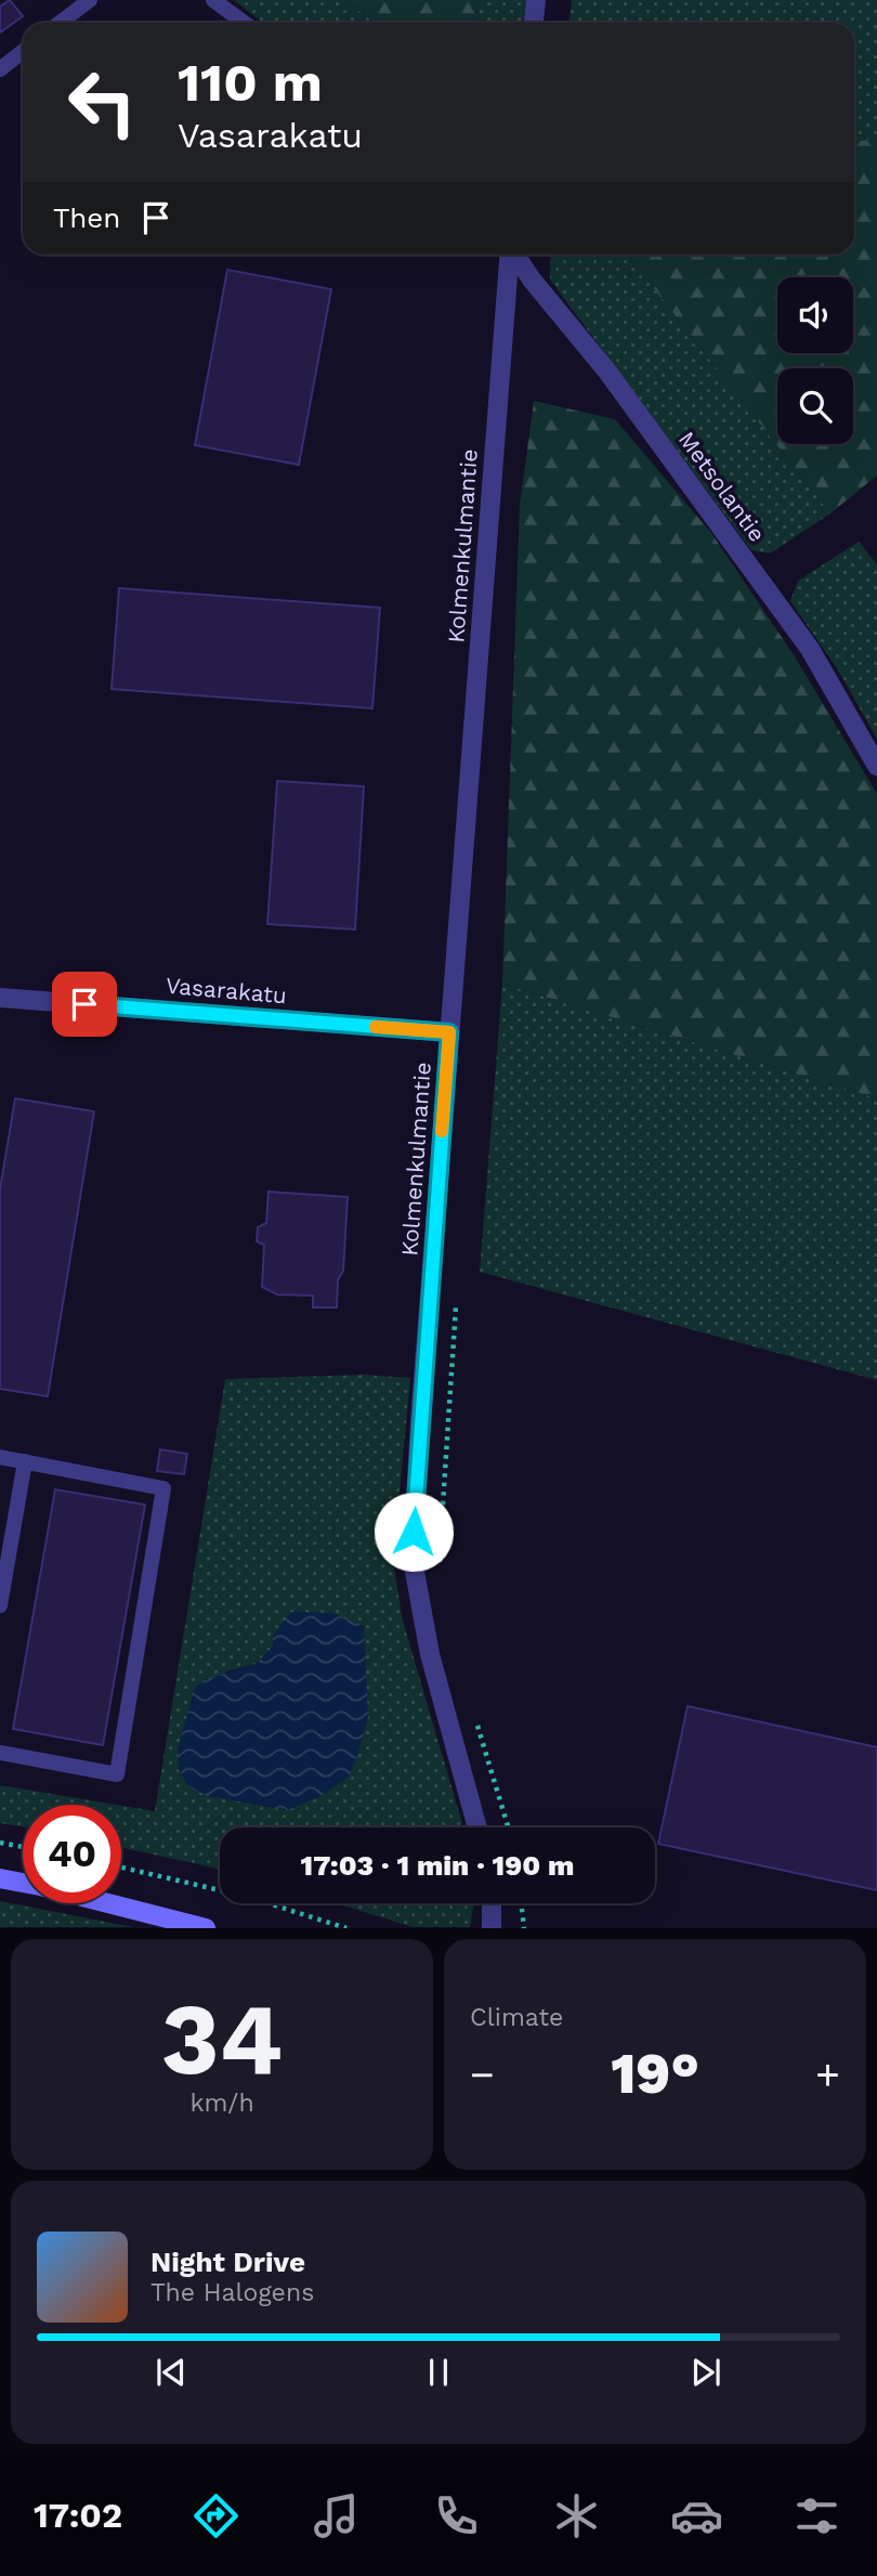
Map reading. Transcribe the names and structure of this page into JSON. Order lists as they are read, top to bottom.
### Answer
{
  "streets": {
    "street": ["Metsolantie", "Kolmenkulmantie", "Vasarakatu"]
  },
  "crossings": [
    ["Kolmenkulmantie", "Vasarakatu"]
  ],
  "page": {
    "turn": ["110 m", "Vasarakatu"],
    "then": "Then",
    "limit": "40",
    "trip": "17:03 · 1 min · 190 m",
    "tile": [
      ["34", "km/h"],
      "Climate"
    ],
    "heat": ["−", "19°", "+"],
    "song": ["Night Drive", "The Halogens"],
    "tabs": "17:02"
  }
}
